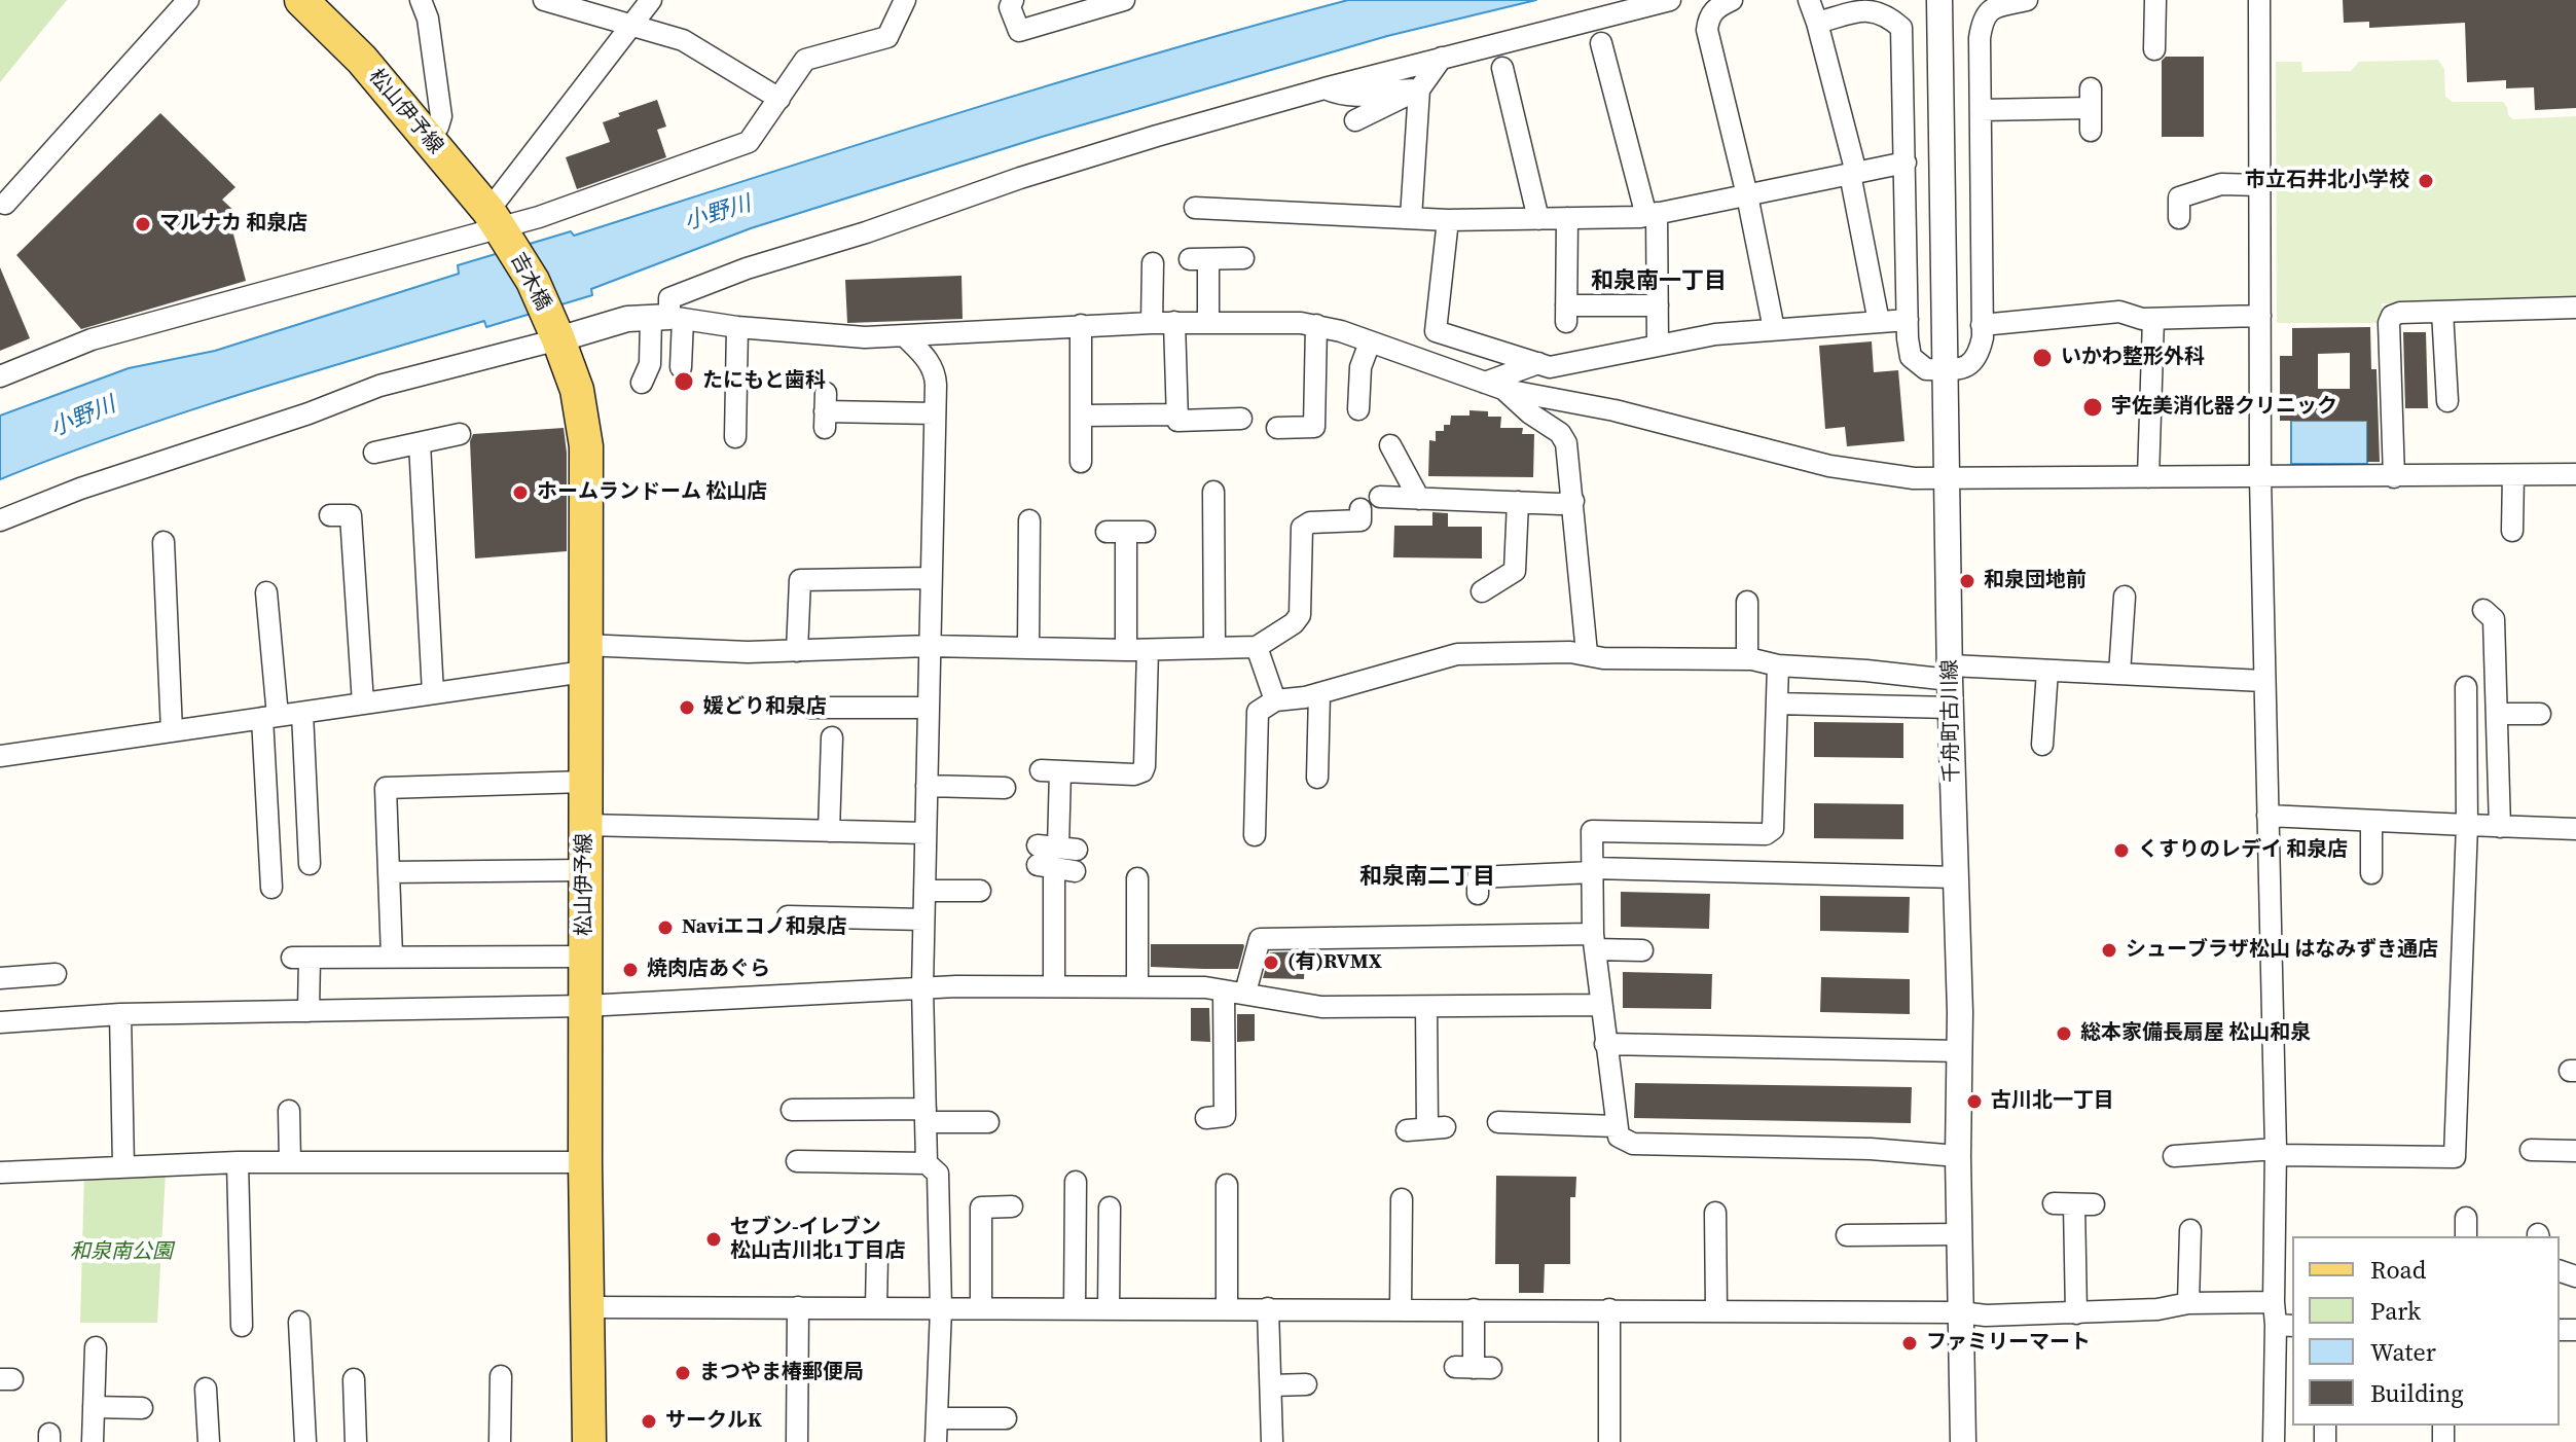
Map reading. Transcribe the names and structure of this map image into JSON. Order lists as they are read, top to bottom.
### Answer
{
  "streets": {
    "main road": ["松山伊予線", "吉木橋"],
    "street": ["千舟町古川線"]
  },
  "crossings": [
    ["松山伊予線", "吉木橋"]
  ],
  "districts": ["和泉南一丁目", "和泉南二丁目"],
  "water": ["小野川"],
  "parks": ["和泉南公園"],
  "places": [
    "市立石井北小学校",
    "マルナカ 和泉店",
    "いかわ整形外科",
    "たにもと歯科",
    "宇佐美消化器クリニック",
    "ホームランドーム 松山店",
    "和泉団地前",
    "媛どり和泉店",
    "くすりのレデイ 和泉店",
    "Naviエコノ和泉店",
    "シューブラザ松山 はなみずき通店",
    "(有)RVMX",
    "焼肉店あぐら",
    "総本家備長扇屋 松山和泉",
    "古川北一丁目",
    "セブン-イレブン 松山古川北1丁目店",
    "ファミリーマート",
    "まつやま椿郵便局",
    "サークルK"
  ],
  "legend": [
    "Road",
    "Park",
    "Water",
    "Building"
  ]
}
